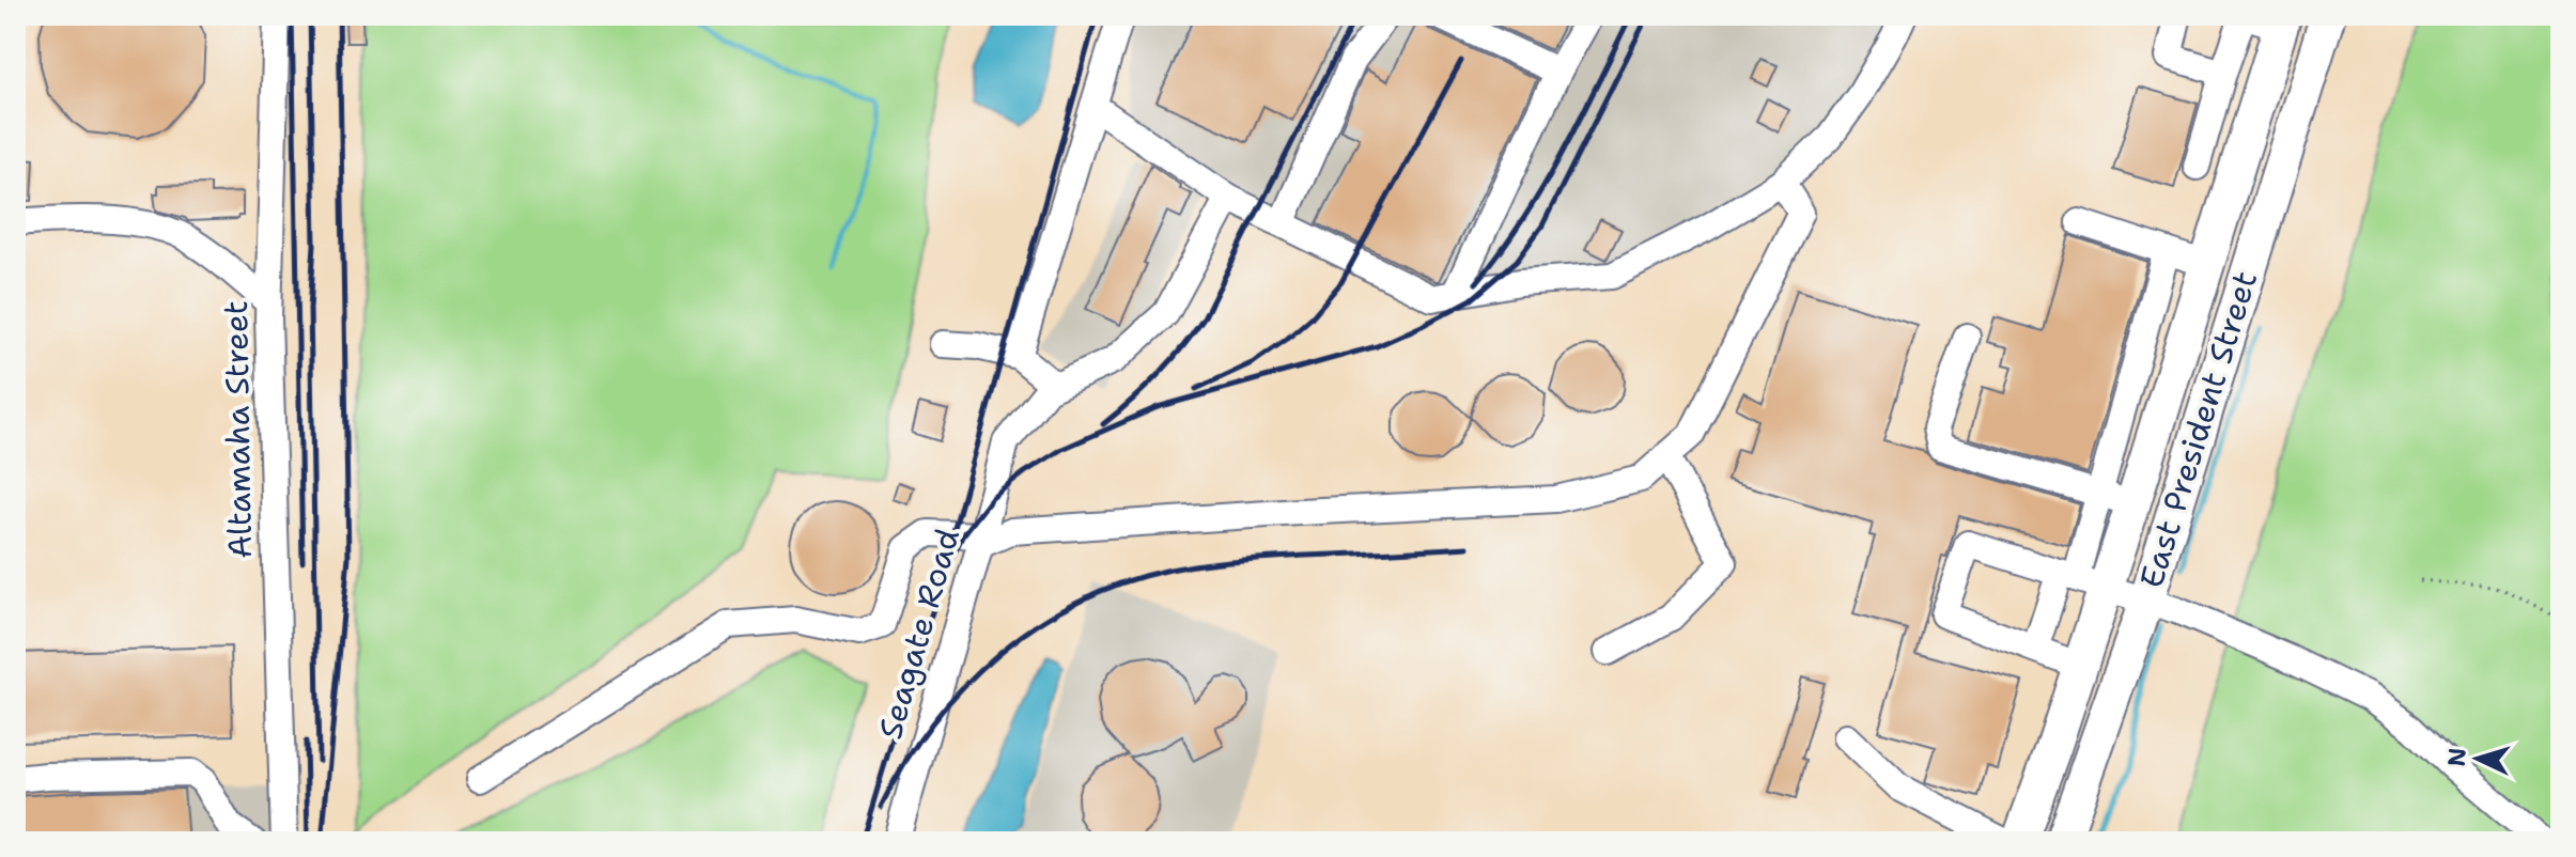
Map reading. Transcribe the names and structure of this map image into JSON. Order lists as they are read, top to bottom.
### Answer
{
  "streets": {
    "main road": ["East President Street"],
    "street": ["Altamaha Street", "Seagate Road"]
  },
  "north": "left"
}
